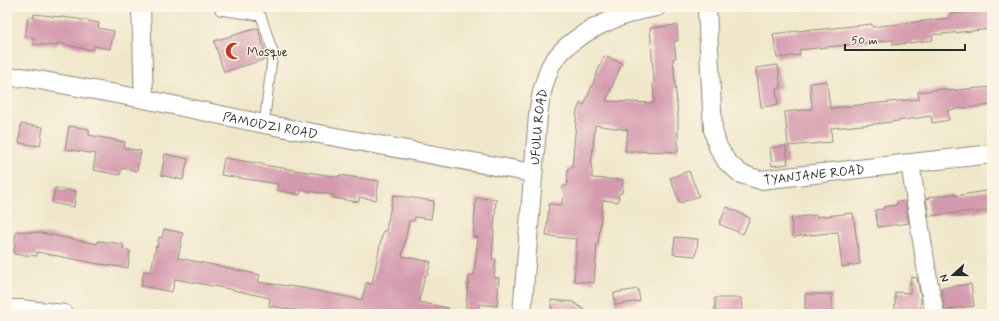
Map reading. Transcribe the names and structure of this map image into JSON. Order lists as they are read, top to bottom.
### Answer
{
  "streets": {
    "street": ["PAMODZI ROAD", "UFULU ROAD", "TYANJANE ROAD"]
  },
  "crossings": [
    ["PAMODZI ROAD", "UFULU ROAD"]
  ],
  "places": {
    "mosque": ["Mosque"]
  },
  "scale_bar": "50 m",
  "north": "left"
}
